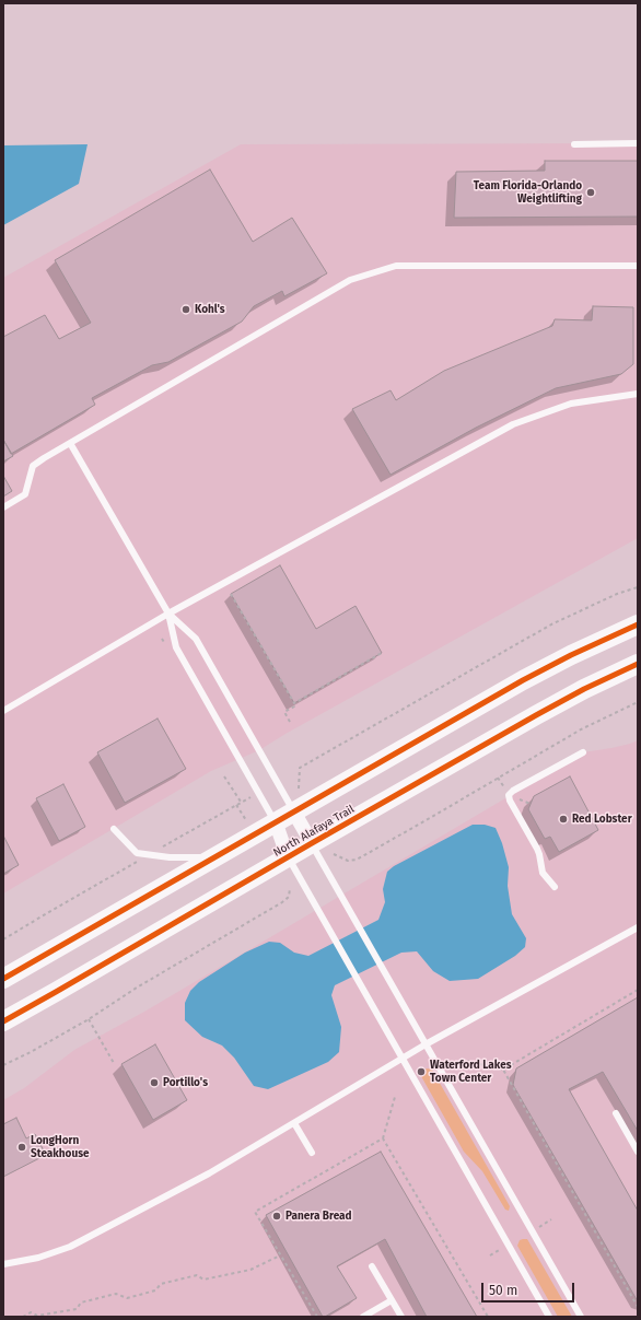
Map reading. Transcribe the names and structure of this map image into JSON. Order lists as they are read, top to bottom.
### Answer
{
  "streets": {
    "main road": ["North Alafaya Trail"]
  },
  "places": [
    "Team Florida-Orlando Weightlifting",
    "Kohl's",
    "Red Lobster",
    "Waterford Lakes Town Center",
    "Portillo's",
    "LongHorn Steakhouse",
    "Panera Bread"
  ],
  "scale_bar": "50 m"
}
